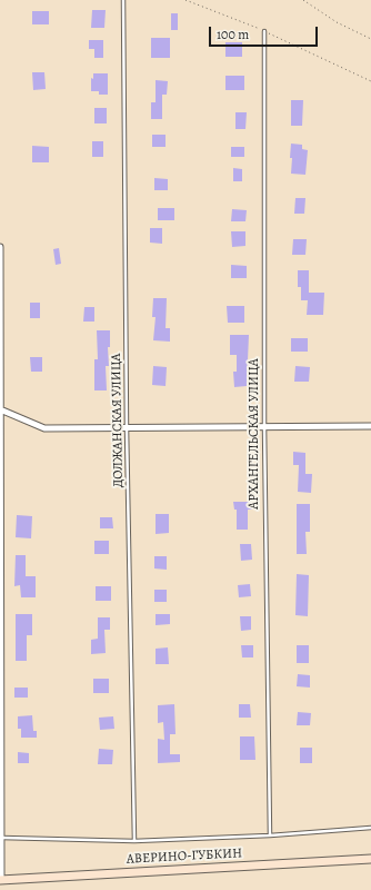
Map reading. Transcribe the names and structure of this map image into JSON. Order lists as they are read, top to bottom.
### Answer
{
  "streets": {
    "main road": ["АВЕРИНО-ГУБКИН"],
    "lane": ["ДОЛЖАНСКАЯ УЛИЦА", "АРХАНГЕЛЬСКАЯ УЛИЦА"]
  },
  "scale_bar": "100 m"
}
